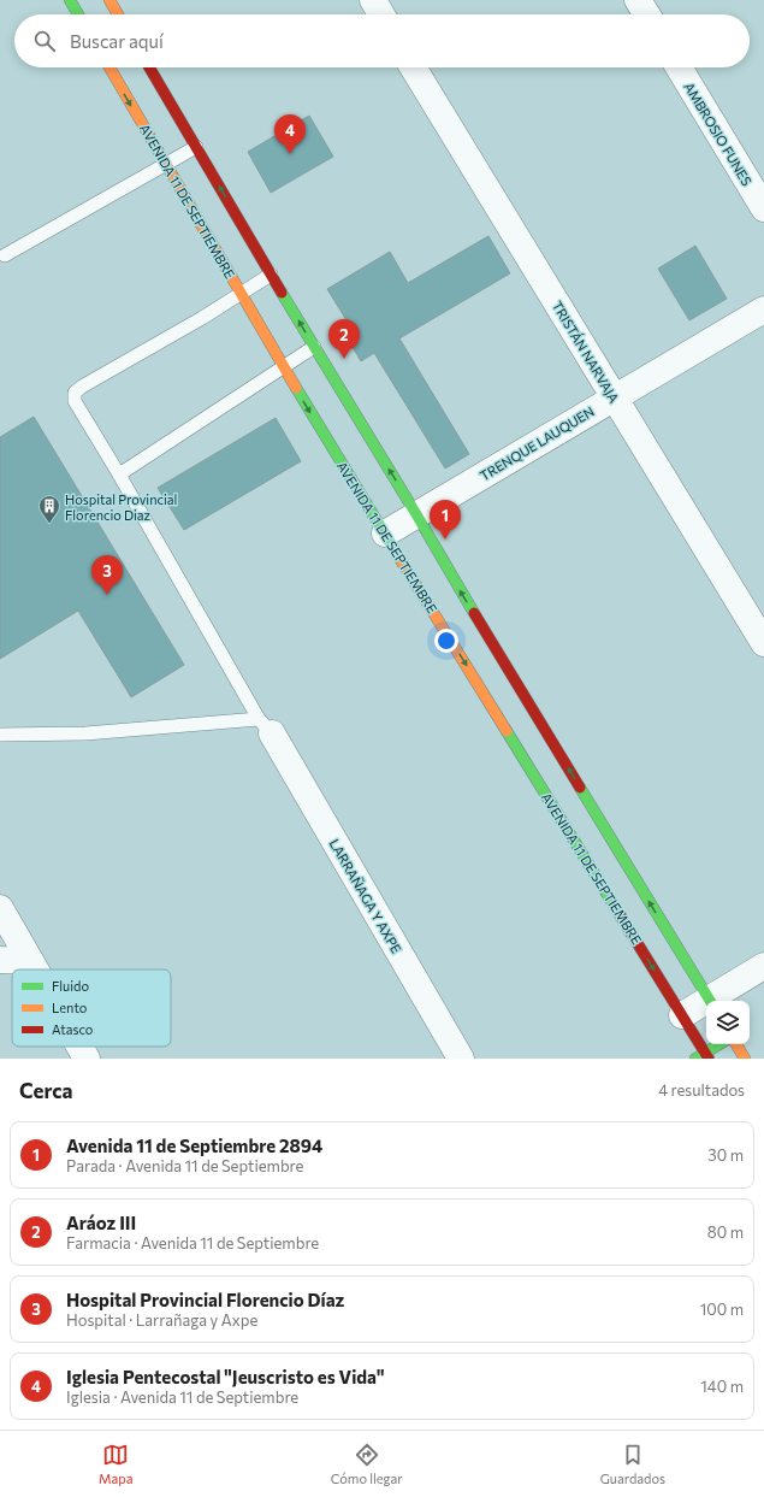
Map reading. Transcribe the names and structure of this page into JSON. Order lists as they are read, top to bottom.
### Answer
{
  "streets": {
    "main road": ["AVENIDA 11 DE SEPTIEMBRE"],
    "street": [
      "AMBROSIO FUNES",
      "TRISTÁN NARVAJA",
      "TRENQUE LAUQUEN",
      "LARRAÑAGA Y AXPE"
    ]
  },
  "crossings": [
    ["AVENIDA 11 DE SEPTIEMBRE", "TRENQUE LAUQUEN"],
    ["TRISTÁN NARVAJA", "TRENQUE LAUQUEN"]
  ],
  "places": {
    "building": ["Hospital Provincial Florencio Diaz"]
  },
  "legend": ["Fluido", "Lento", "Atasco"],
  "page": {
    "search": "Buscar aquí",
    "pins": [
      "4",
      "2",
      "1",
      "3"
    ],
    "heading": ["Cerca", "4 resultados"],
    "list": [
      {
        "mark": "1",
        "name": "Avenida 11 de Septiembre 2894",
        "note": "Parada · Avenida 11 de Septiembre",
        "value": "30 m"
      },
      {
        "mark": "2",
        "name": "Aráoz III",
        "note": "Farmacia · Avenida 11 de Septiembre",
        "value": "80 m"
      },
      {
        "mark": "3",
        "name": "Hospital Provincial Florencio Díaz",
        "note": "Hospital · Larrañaga y Axpe",
        "value": "100 m"
      },
      {
        "mark": "4",
        "name": "Iglesia Pentecostal \"Jeuscristo es Vida\"",
        "note": "Iglesia · Avenida 11 de Septiembre",
        "value": "140 m"
      }
    ],
    "nav": ["Mapa", "Cómo llegar", "Guardados"]
  }
}
